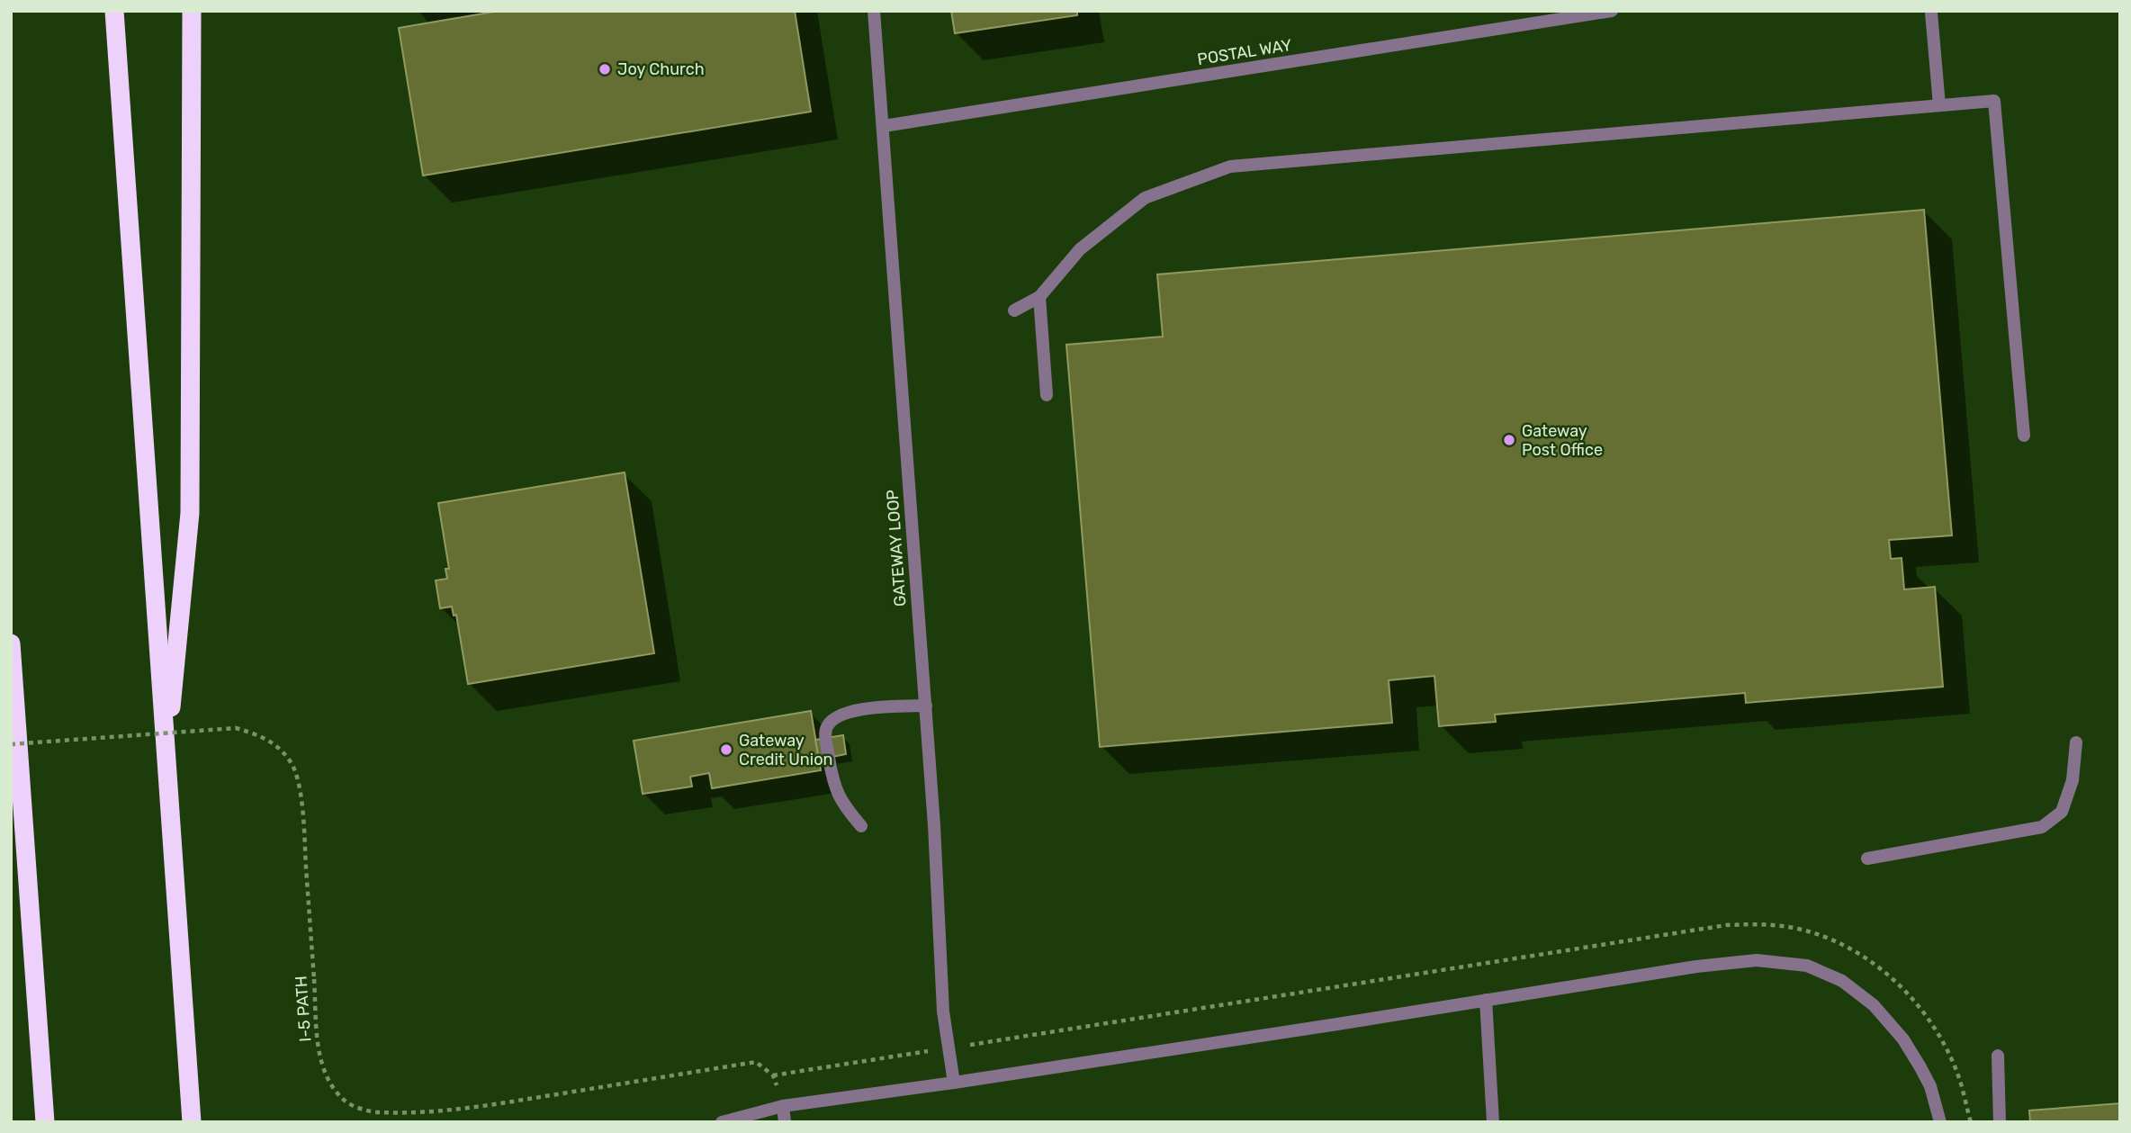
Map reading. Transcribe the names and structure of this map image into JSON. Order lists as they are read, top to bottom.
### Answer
{
  "streets": {
    "street": ["POSTAL WAY", "GATEWAY LOOP"],
    "path": ["I-5 PATH"]
  },
  "crossings": [
    ["POSTAL WAY", "GATEWAY LOOP"]
  ],
  "places": ["Joy Church", "Gateway Post Office", "Gateway Credit Union"]
}
